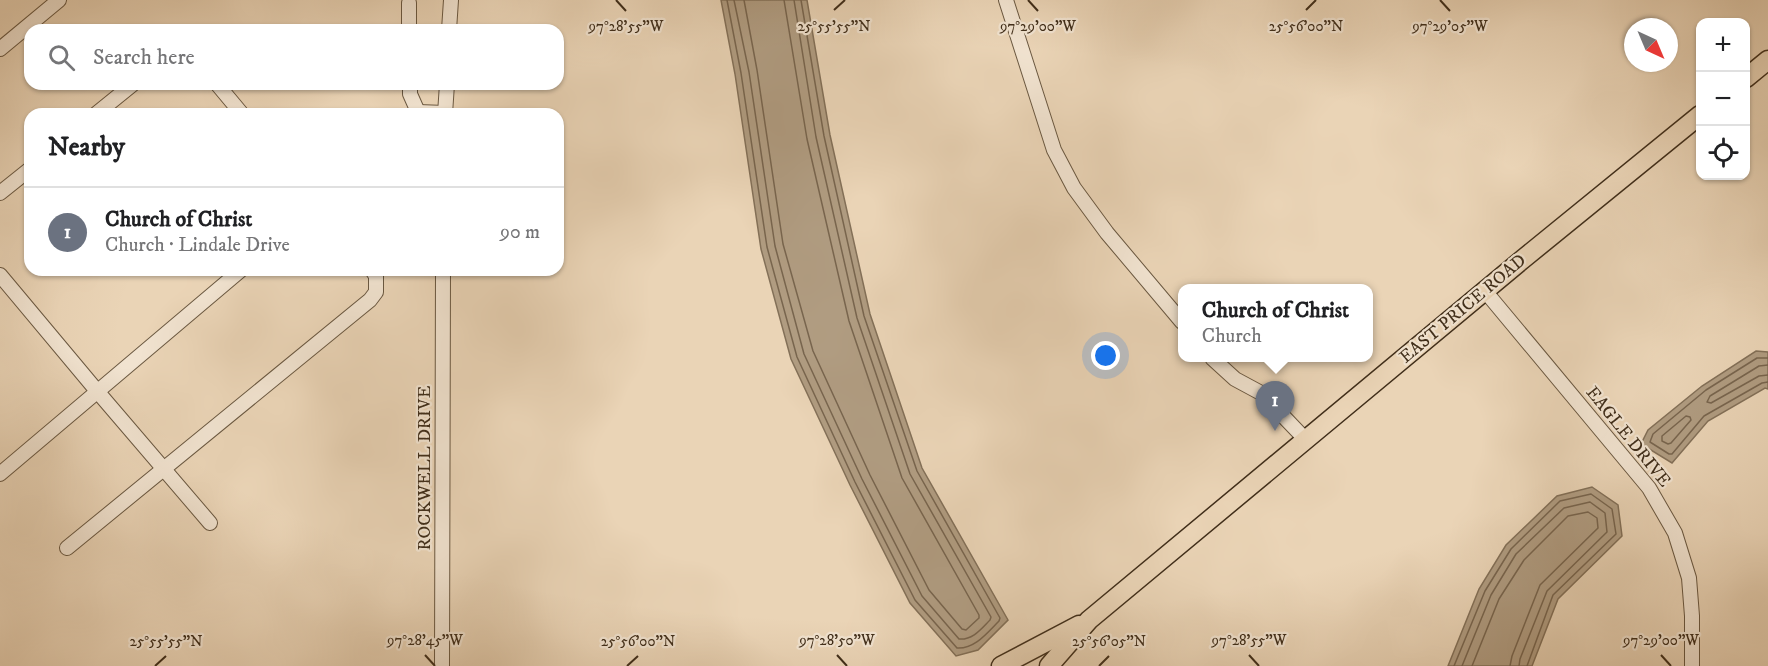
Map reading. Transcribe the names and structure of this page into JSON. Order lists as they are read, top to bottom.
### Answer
{
  "streets": {
    "main road": ["EAST PRICE ROAD"],
    "street": ["EAGLE DRIVE", "ROCKWELL DRIVE"]
  },
  "crossings": [
    ["EAST PRICE ROAD", "EAGLE DRIVE"]
  ],
  "north": "bottom right",
  "page": {
    "map_buttons": ["+", "−"],
    "search": "Search here",
    "heading": "Nearby",
    "list": [
      {
        "mark": "1",
        "name": "Church of Christ",
        "note": "Church · Lindale Drive",
        "value": "90 m"
      }
    ],
    "popup": ["Church of Christ", "Church"],
    "pins": "1"
  },
  "coordinates": [
    "25°55'55\"N",
    "25°56'00\"N",
    "97°28'55\"W",
    "97°29'00\"W",
    "97°29'05\"W",
    "97°28'45\"W",
    "97°28'50\"W",
    "25°56'05\"N"
  ]
}
